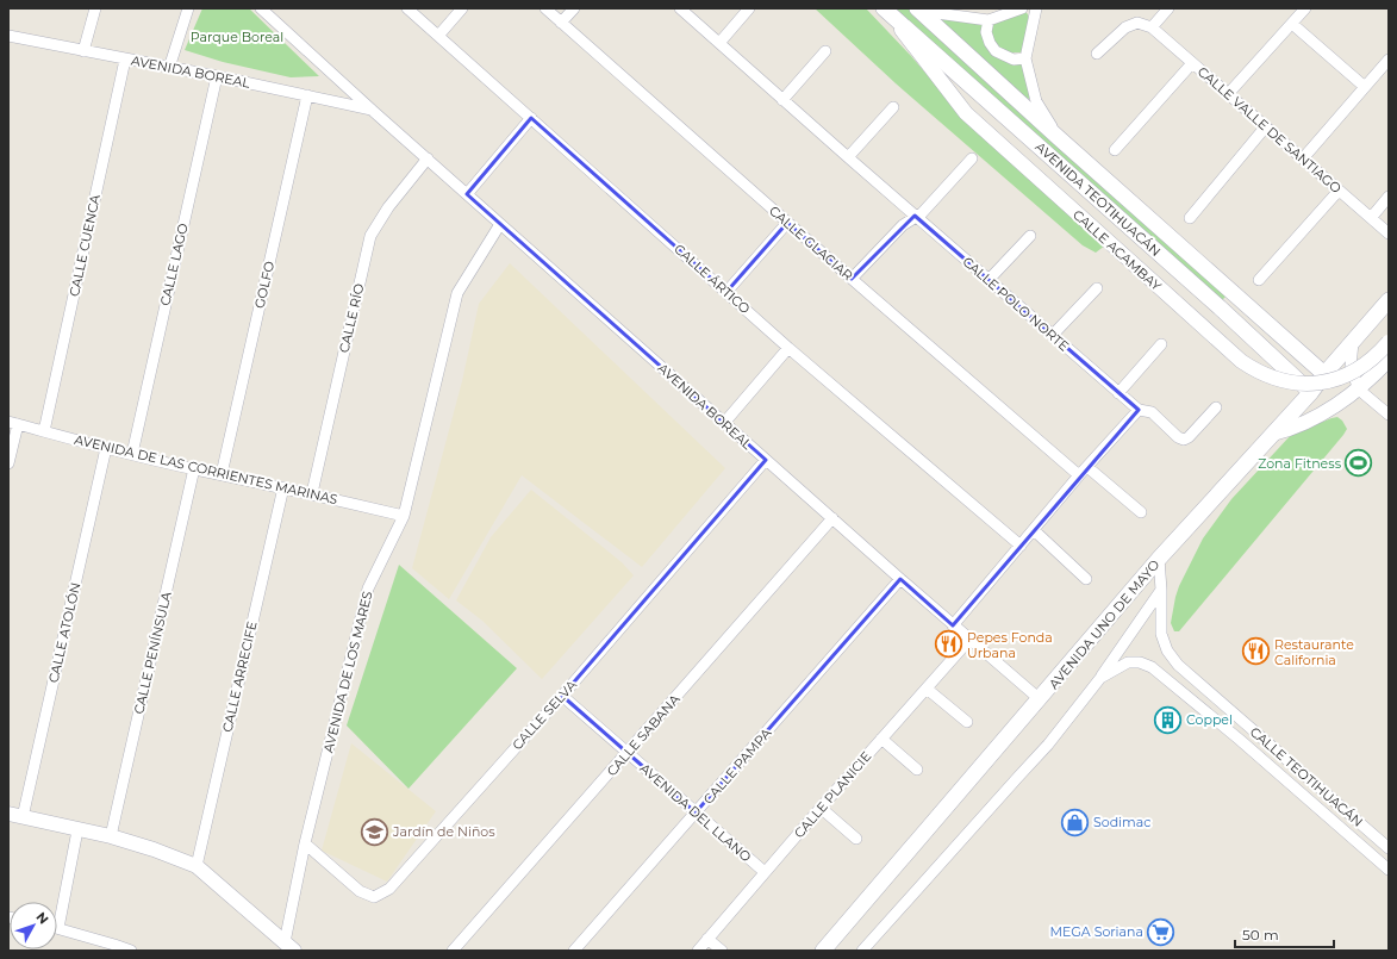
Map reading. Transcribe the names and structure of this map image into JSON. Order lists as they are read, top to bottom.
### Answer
{
  "streets": {
    "main road": ["AVENIDA TEOTIHUACÁN", "AVENIDA UNO DE MAYO"],
    "street": [
      "AVENIDA BOREAL",
      "CALLE VALLE DE SANTIAGO",
      "CALLE GLACIAR",
      "CALLE CUENCA",
      "CALLE ACAMBAY",
      "CALLE LAGO",
      "CALLE ÁRTICO",
      "GOLFO",
      "CALLE POLO NORTE",
      "CALLE RÍO",
      "AVENIDA DE LAS CORRIENTES MARINAS",
      "CALLE ATOLÓN",
      "CALLE PENÍNSULA",
      "AVENIDA DE LOS MARES",
      "CALLE ARRECIFE",
      "CALLE SELVA",
      "CALLE SABANA",
      "CALLE PAMPA",
      "CALLE TEOTIHUACÁN",
      "CALLE PLANICIE",
      "AVENIDA DEL LLANO"
    ]
  },
  "crossings": [
    ["AVENIDA BOREAL", "CALLE CUENCA"],
    ["AVENIDA BOREAL", "CALLE LAGO"],
    ["AVENIDA BOREAL", "GOLFO"],
    ["AVENIDA BOREAL", "CALLE RÍO"],
    ["AVENIDA BOREAL", "AVENIDA UNO DE MAYO"],
    ["AVENIDA BOREAL", "AVENIDA DE LOS MARES"],
    ["AVENIDA BOREAL", "CALLE SELVA"],
    ["AVENIDA BOREAL", "CALLE SABANA"],
    ["AVENIDA BOREAL", "CALLE PAMPA"],
    ["AVENIDA BOREAL", "CALLE PLANICIE"],
    ["AVENIDA TEOTIHUACÁN", "CALLE ACAMBAY"],
    ["AVENIDA TEOTIHUACÁN", "AVENIDA UNO DE MAYO"],
    ["CALLE CUENCA", "AVENIDA DE LAS CORRIENTES MARINAS"],
    ["CALLE LAGO", "AVENIDA DE LAS CORRIENTES MARINAS"],
    ["GOLFO", "AVENIDA DE LAS CORRIENTES MARINAS"],
    ["CALLE RÍO", "AVENIDA DE LAS CORRIENTES MARINAS"],
    ["AVENIDA DE LAS CORRIENTES MARINAS", "CALLE ATOLÓN"],
    ["AVENIDA DE LAS CORRIENTES MARINAS", "CALLE PENÍNSULA"],
    ["AVENIDA DE LAS CORRIENTES MARINAS", "AVENIDA DE LOS MARES"],
    ["AVENIDA DE LAS CORRIENTES MARINAS", "CALLE ARRECIFE"],
    ["AVENIDA UNO DE MAYO", "CALLE TEOTIHUACÁN"],
    ["AVENIDA DE LOS MARES", "CALLE SELVA"],
    ["CALLE SELVA", "AVENIDA DEL LLANO"],
    ["CALLE SABANA", "AVENIDA DEL LLANO"],
    ["CALLE PAMPA", "AVENIDA DEL LLANO"],
    ["CALLE PLANICIE", "AVENIDA DEL LLANO"]
  ],
  "parks": ["Parque Boreal"],
  "places": {
    "sports": ["Zona Fitness"],
    "restaurant": ["Pepes Fonda Urbana", "Restaurante California"],
    "building": ["Coppel"],
    "shop": ["Sodimac"],
    "school or university": ["Jardín de Niños"],
    "supermarket": ["MEGA Soriana"]
  },
  "scale_bar": "50 m",
  "north": "top right"
}
